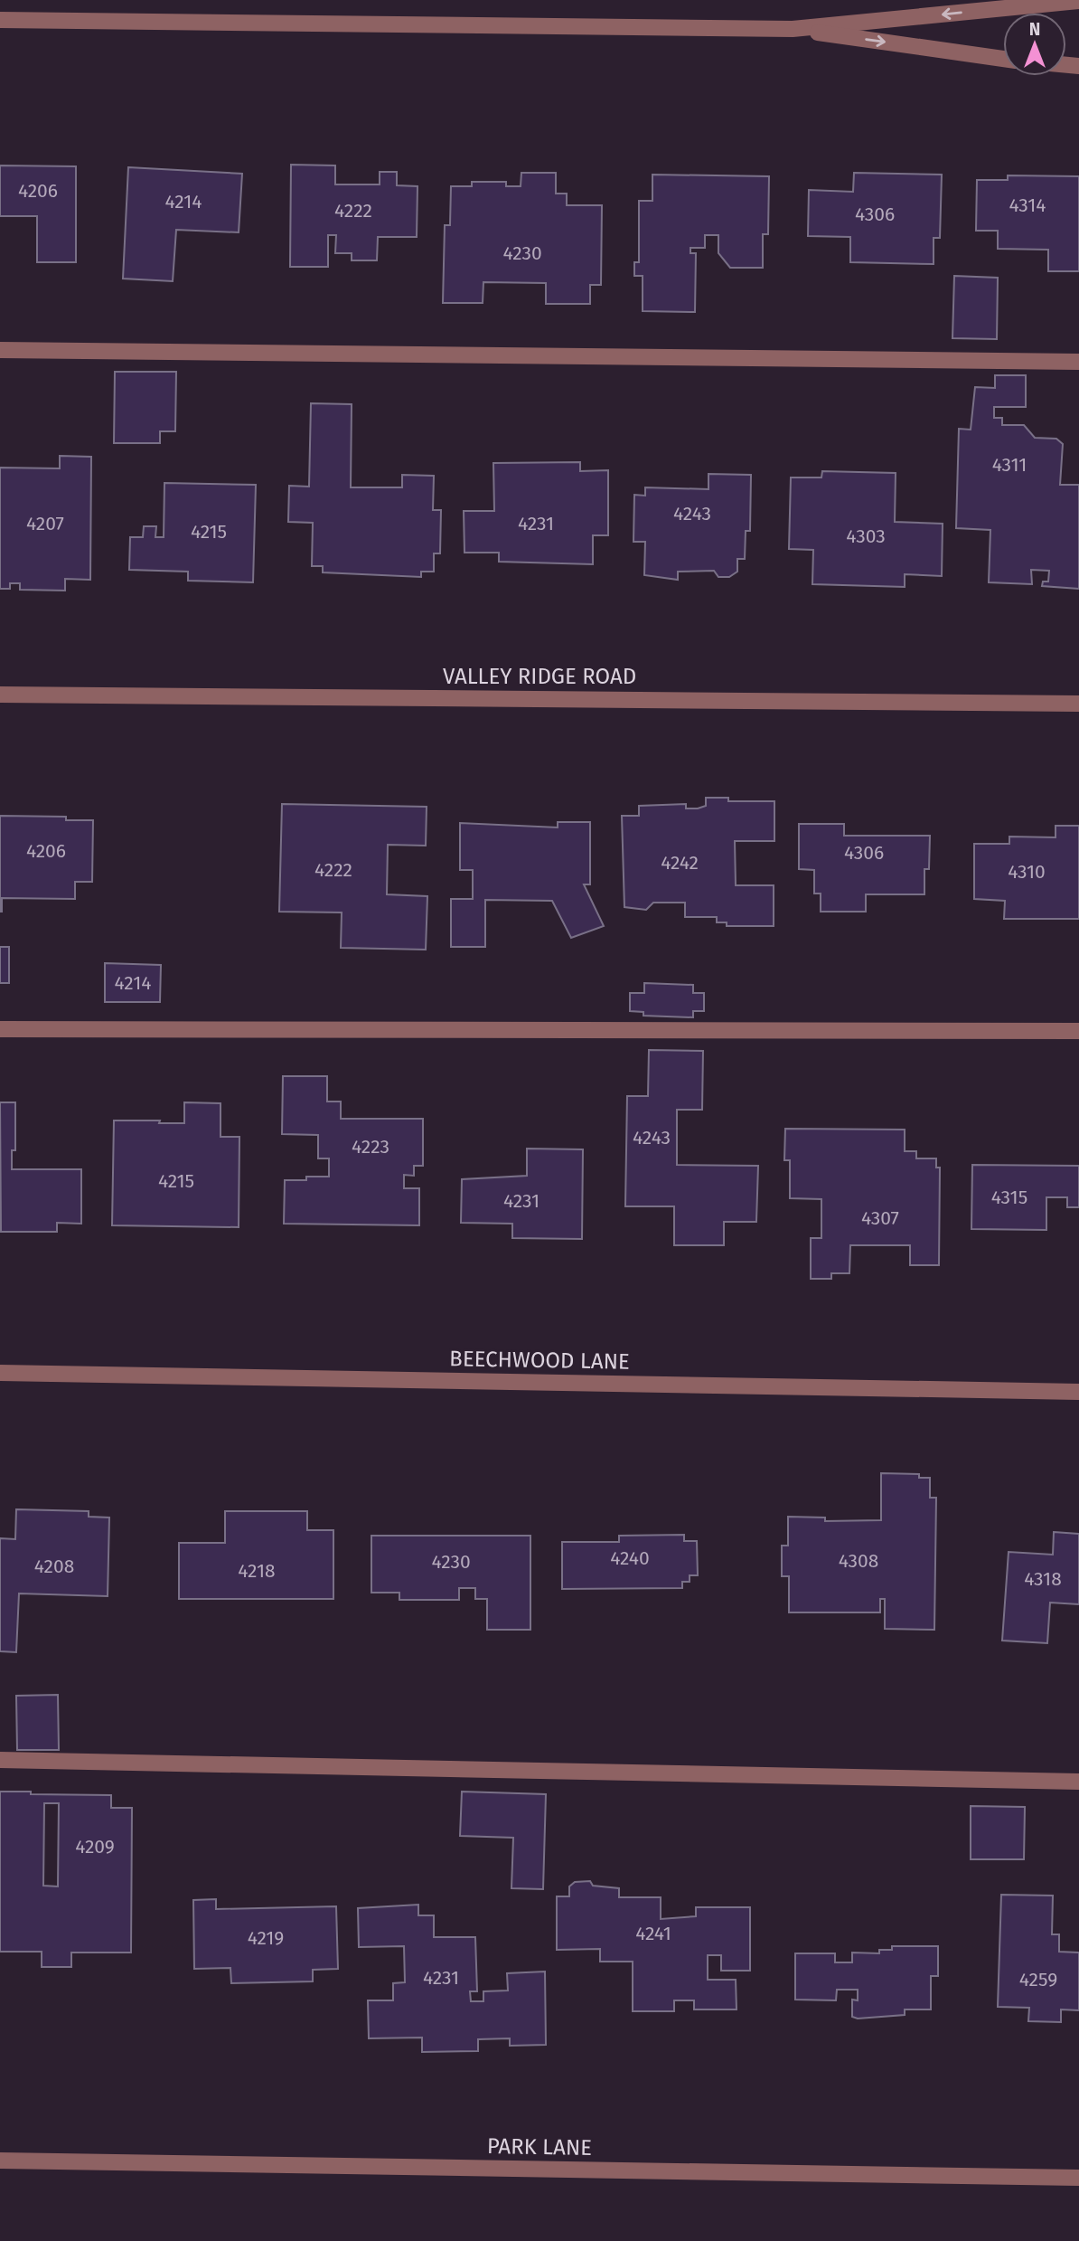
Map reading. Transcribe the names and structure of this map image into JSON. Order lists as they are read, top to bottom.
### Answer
{
  "streets": {
    "street": ["VALLEY RIDGE ROAD", "BEECHWOOD LANE", "PARK LANE"]
  },
  "house_numbers": [
    "4206",
    "4214",
    "4314",
    "4222",
    "4306",
    "4230",
    "4311",
    "4243",
    "4207",
    "4231",
    "4215",
    "4303",
    "4206",
    "4306",
    "4242",
    "4222",
    "4310",
    "4214",
    "4243",
    "4223",
    "4215",
    "4315",
    "4231",
    "4307",
    "4240",
    "4308",
    "4230",
    "4208",
    "4218",
    "4318",
    "4209",
    "4241",
    "4219",
    "4231",
    "4259"
  ],
  "north": "top"
}
